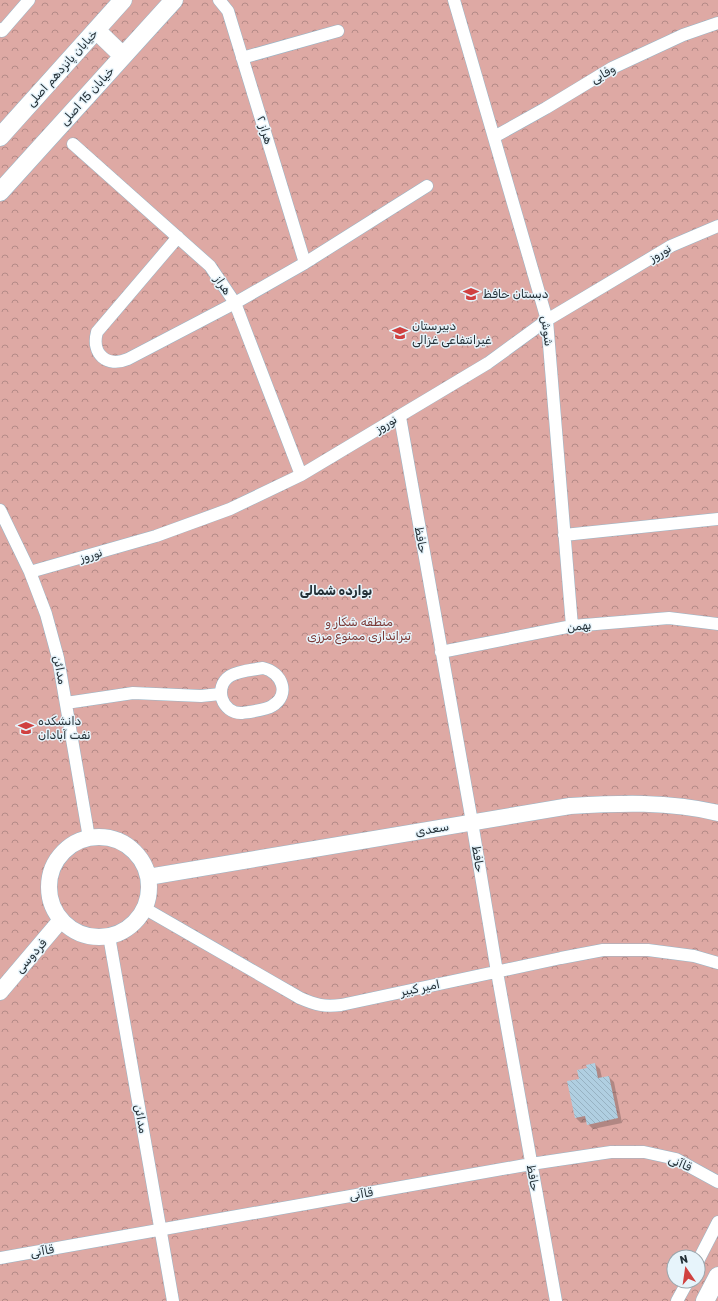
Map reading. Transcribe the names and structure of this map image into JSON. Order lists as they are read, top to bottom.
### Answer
{
  "streets": {
    "main road": ["خیابان پانزدهم اصلی", "خیابان 15 اصلی"],
    "street": [
      "وفایی",
      "هراز ۲",
      "نوروز",
      "هراز",
      "شوش",
      "حافظ",
      "بهمن",
      "مدائن",
      "سعدی",
      "فردوسی",
      "امیر کبیر",
      "قاآنی"
    ]
  },
  "crossings": [
    ["وفایی", "شوش"],
    ["نوروز", "هراز"],
    ["نوروز", "شوش"],
    ["نوروز", "حافظ"],
    ["نوروز", "مدائن"],
    ["شوش", "بهمن"],
    ["حافظ", "بهمن"],
    ["حافظ", "سعدی"],
    ["حافظ", "امیر کبیر"],
    ["حافظ", "قاآنی"],
    ["مدائن", "سعدی"],
    ["مدائن", "فردوسی"],
    ["مدائن", "امیر کبیر"],
    ["مدائن", "قاآنی"],
    ["سعدی", "فردوسی"],
    ["سعدی", "امیر کبیر"],
    ["فردوسی", "امیر کبیر"]
  ],
  "districts": ["بوارده شمالی"],
  "parks": ["منطقه شکار و تیراندازی ممنوع مرزی"],
  "places": {
    "school or university": ["دبستان حافظ", "دبیرستان غیرانتفاعی غزالی", "دانشکده نفت آبادان"]
  },
  "north": "top"
}
